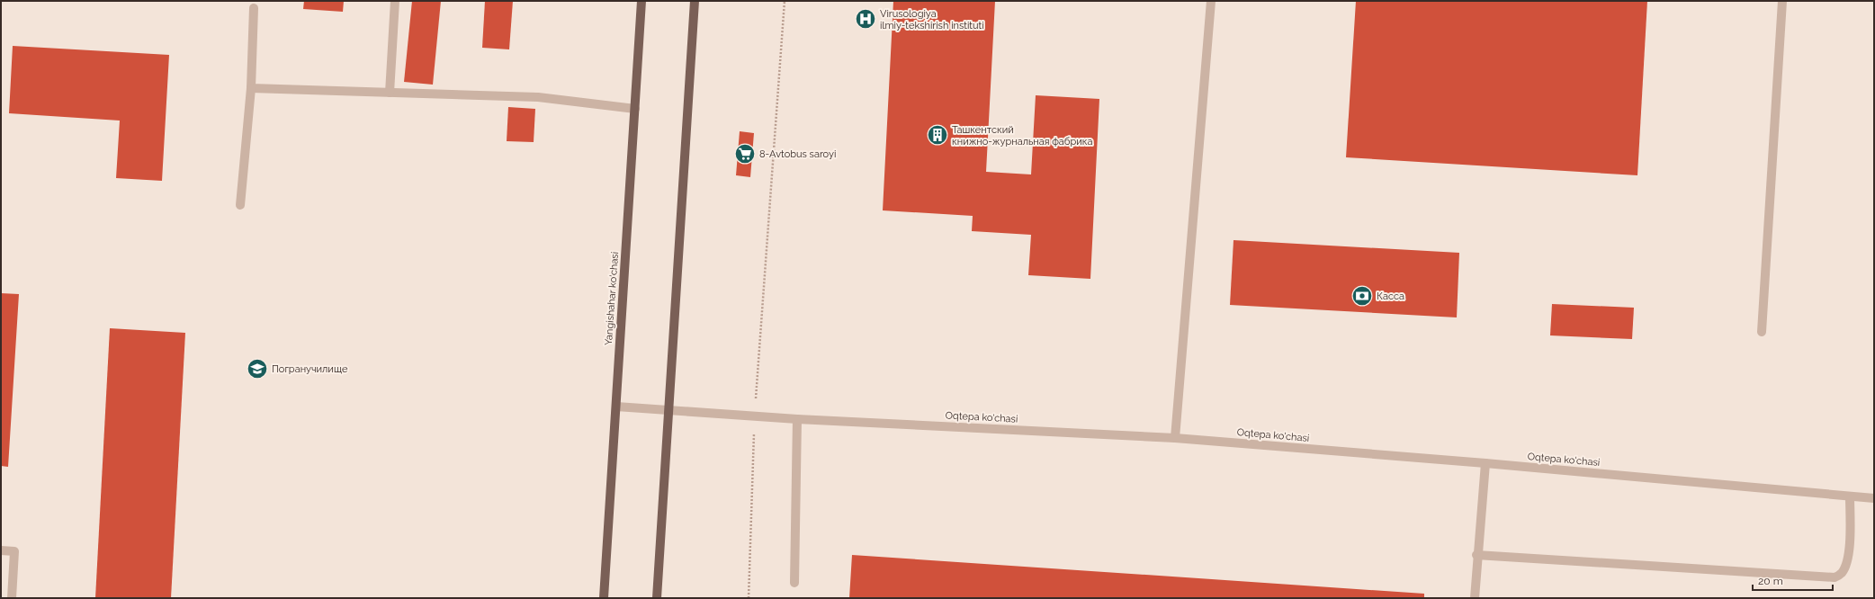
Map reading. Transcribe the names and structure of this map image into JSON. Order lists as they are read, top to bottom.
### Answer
{
  "streets": {
    "main road": ["Yangishahar ko‘chasi"],
    "street": ["Oqtepa ko'chasi"]
  },
  "crossings": [
    ["Yangishahar ko‘chasi", "Oqtepa ko'chasi"]
  ],
  "places": {
    "hospital": ["Virusologiya ilmiy-tekshirish instituti"],
    "building": ["Ташкентский книжно-журнальная фабрика"],
    "supermarket": ["8-Avtobus saroyi"],
    "bank": ["Касса"],
    "school or university": ["Погранучилище"]
  },
  "scale_bar": "20 m"
}
